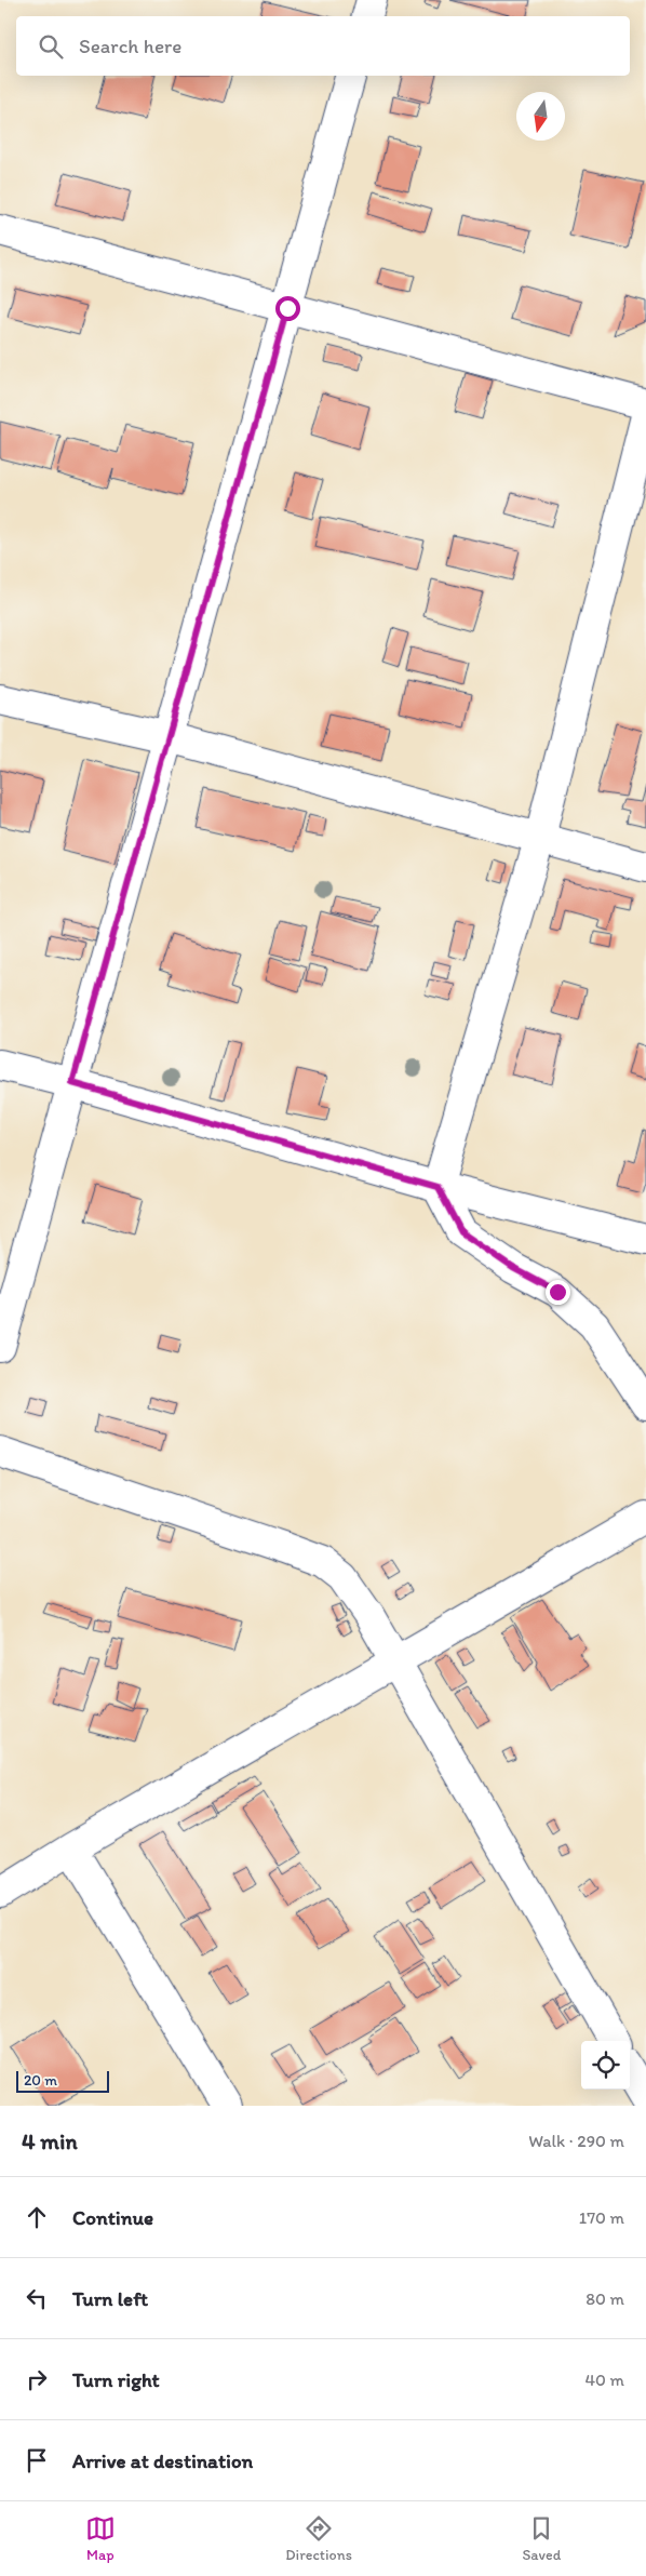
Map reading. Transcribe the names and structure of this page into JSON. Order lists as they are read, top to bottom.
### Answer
{
  "scale_bar": "20 m",
  "north": "bottom",
  "page": {
    "search": "Search here",
    "scale": "20 m",
    "heading": ["4 min", "Walk · 290 m"],
    "list": [
      ["Continue", "170 m"],
      ["Turn left", "80 m"],
      ["Turn right", "40 m"],
      "Arrive at destination"
    ],
    "nav": ["Map", "Directions", "Saved"]
  }
}
